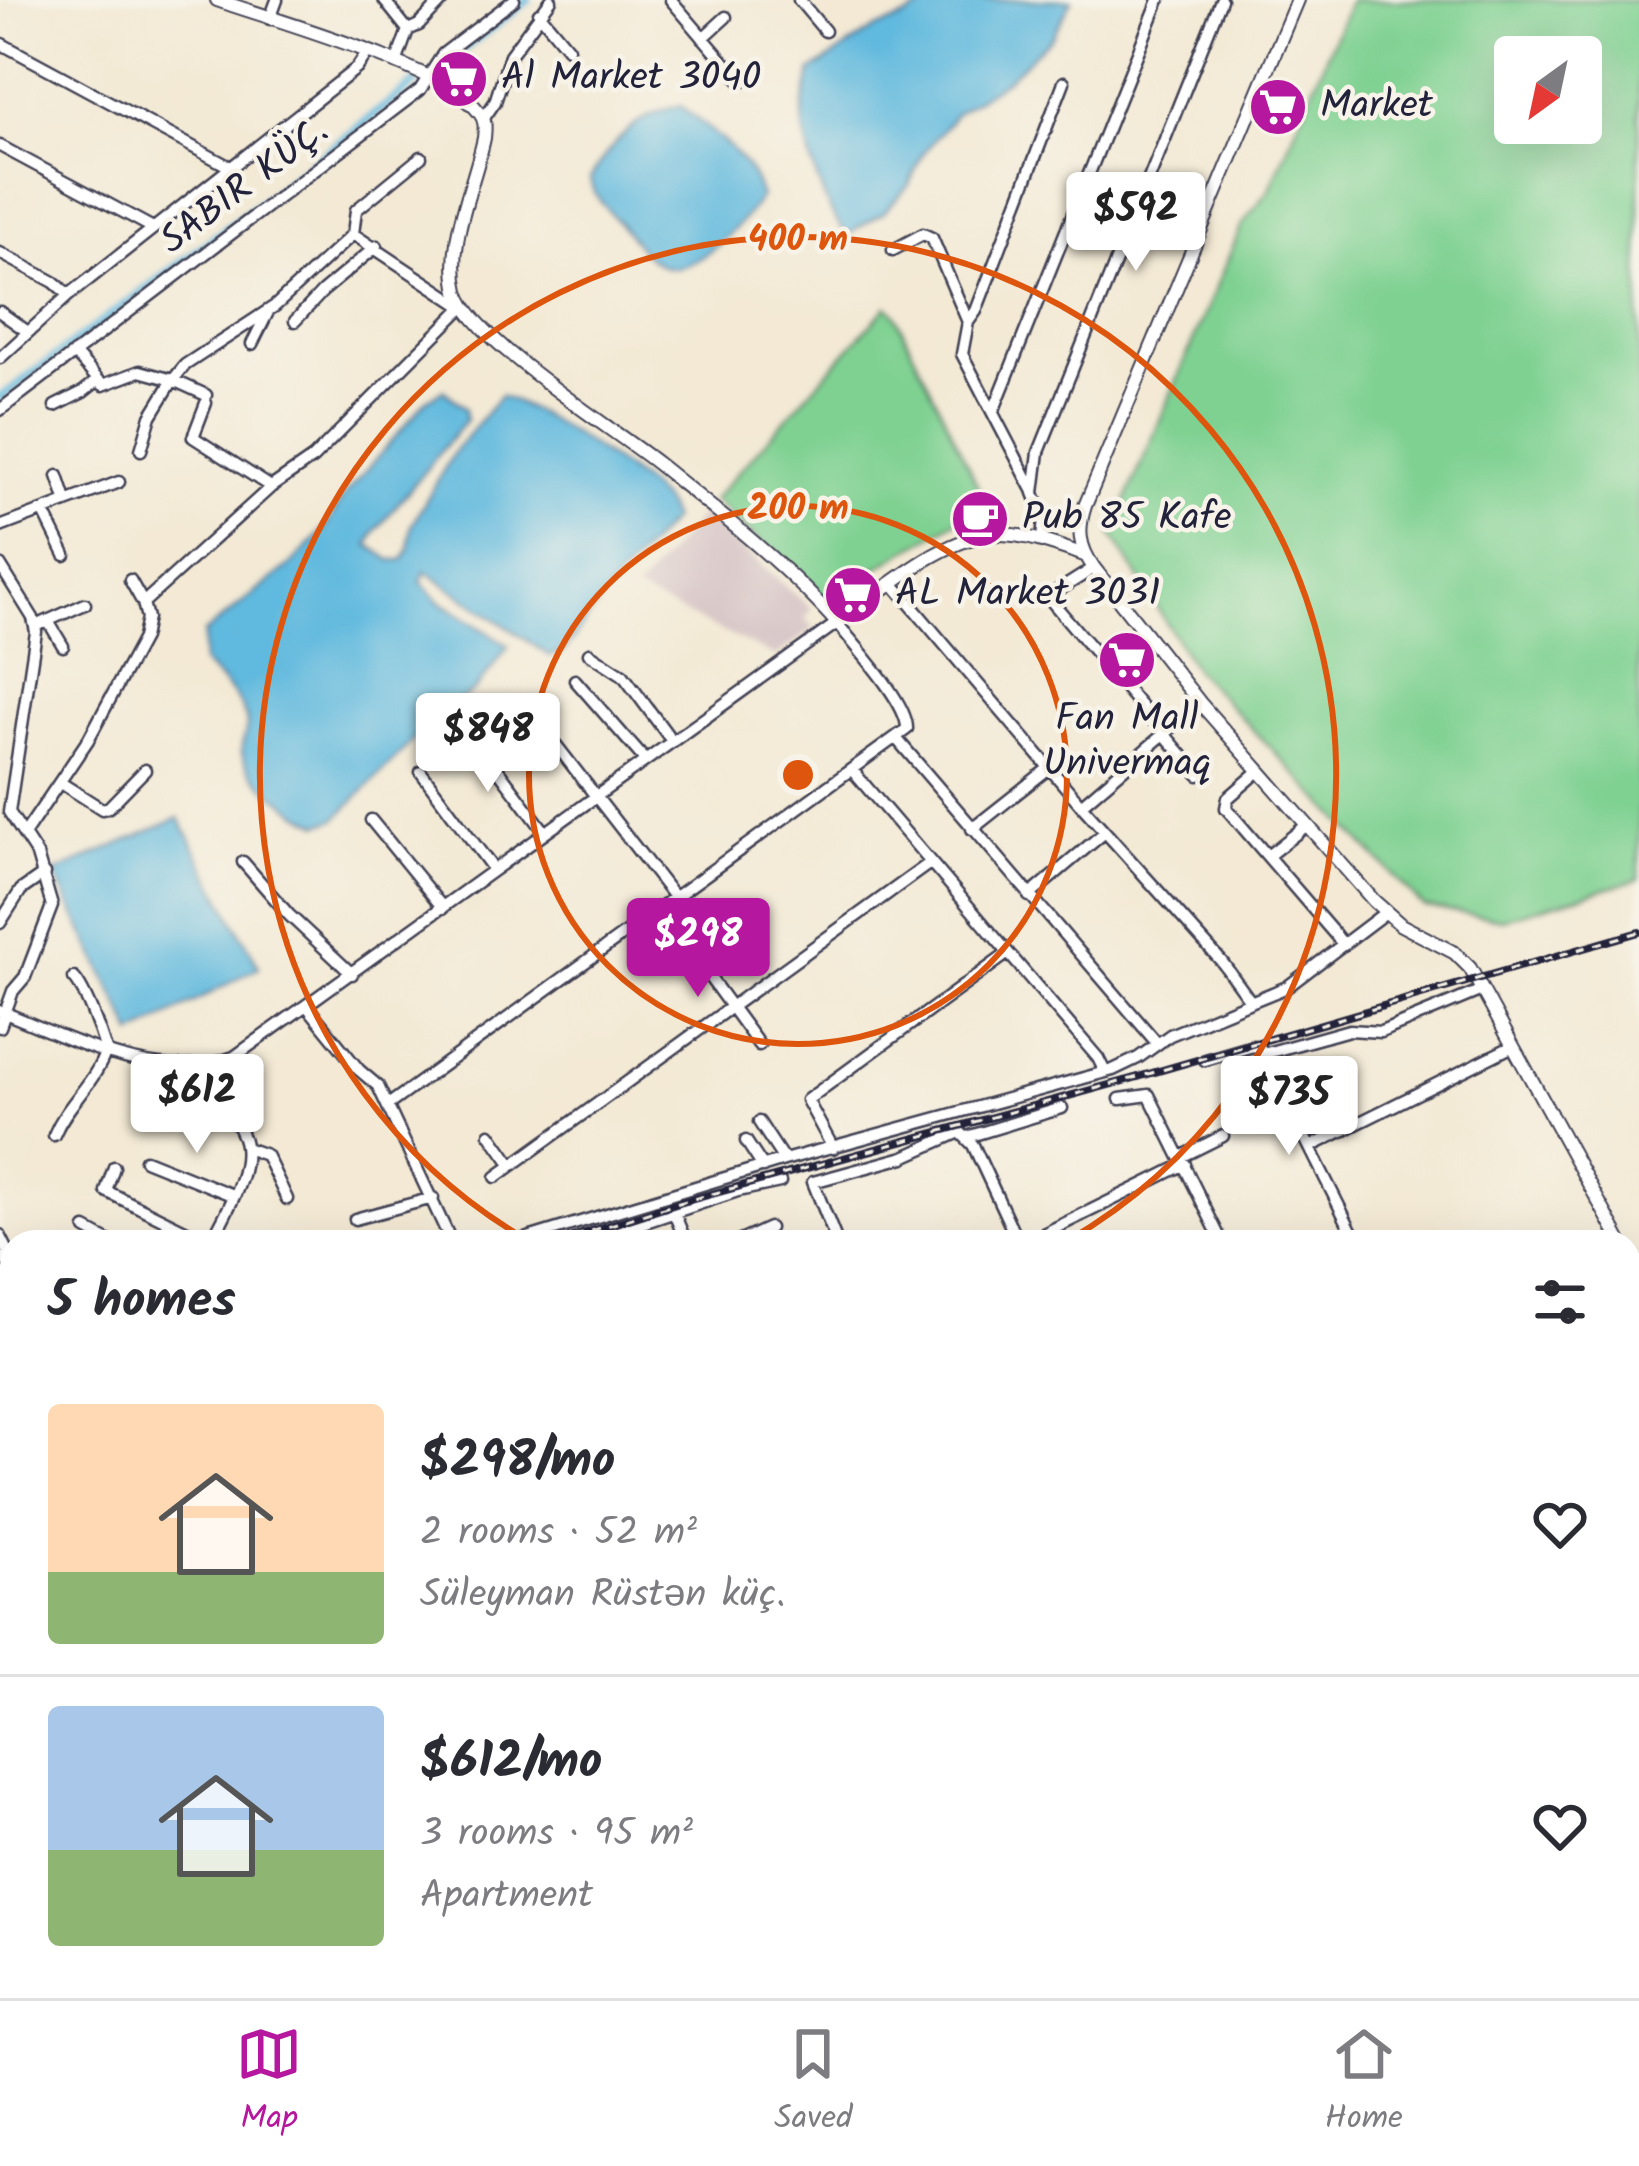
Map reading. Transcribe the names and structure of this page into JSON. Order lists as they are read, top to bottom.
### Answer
{
  "streets": {
    "street": ["SABIR KÜÇ."]
  },
  "places": {
    "supermarket": [
      "Al Market 3040",
      "Market",
      "AL Market 3031",
      "Fan Mall Univermaq"
    ],
    "cafe": ["Pub 85 Kafe"]
  },
  "north": "bottom left",
  "page": {
    "price": [
      "$592",
      "$848",
      "$298",
      "$612",
      "$735"
    ],
    "heading": "5 homes",
    "list": [
      {
        "name": "$298/mo",
        "note": "2 rooms · 52 m² · Süleyman Rüstən küç."
      },
      {
        "name": "$612/mo",
        "note": "3 rooms · 95 m² · Apartment"
      }
    ],
    "tabs": ["Map", "Saved", "Home"]
  },
  "rings": ["400 m", "200 m"]
}
